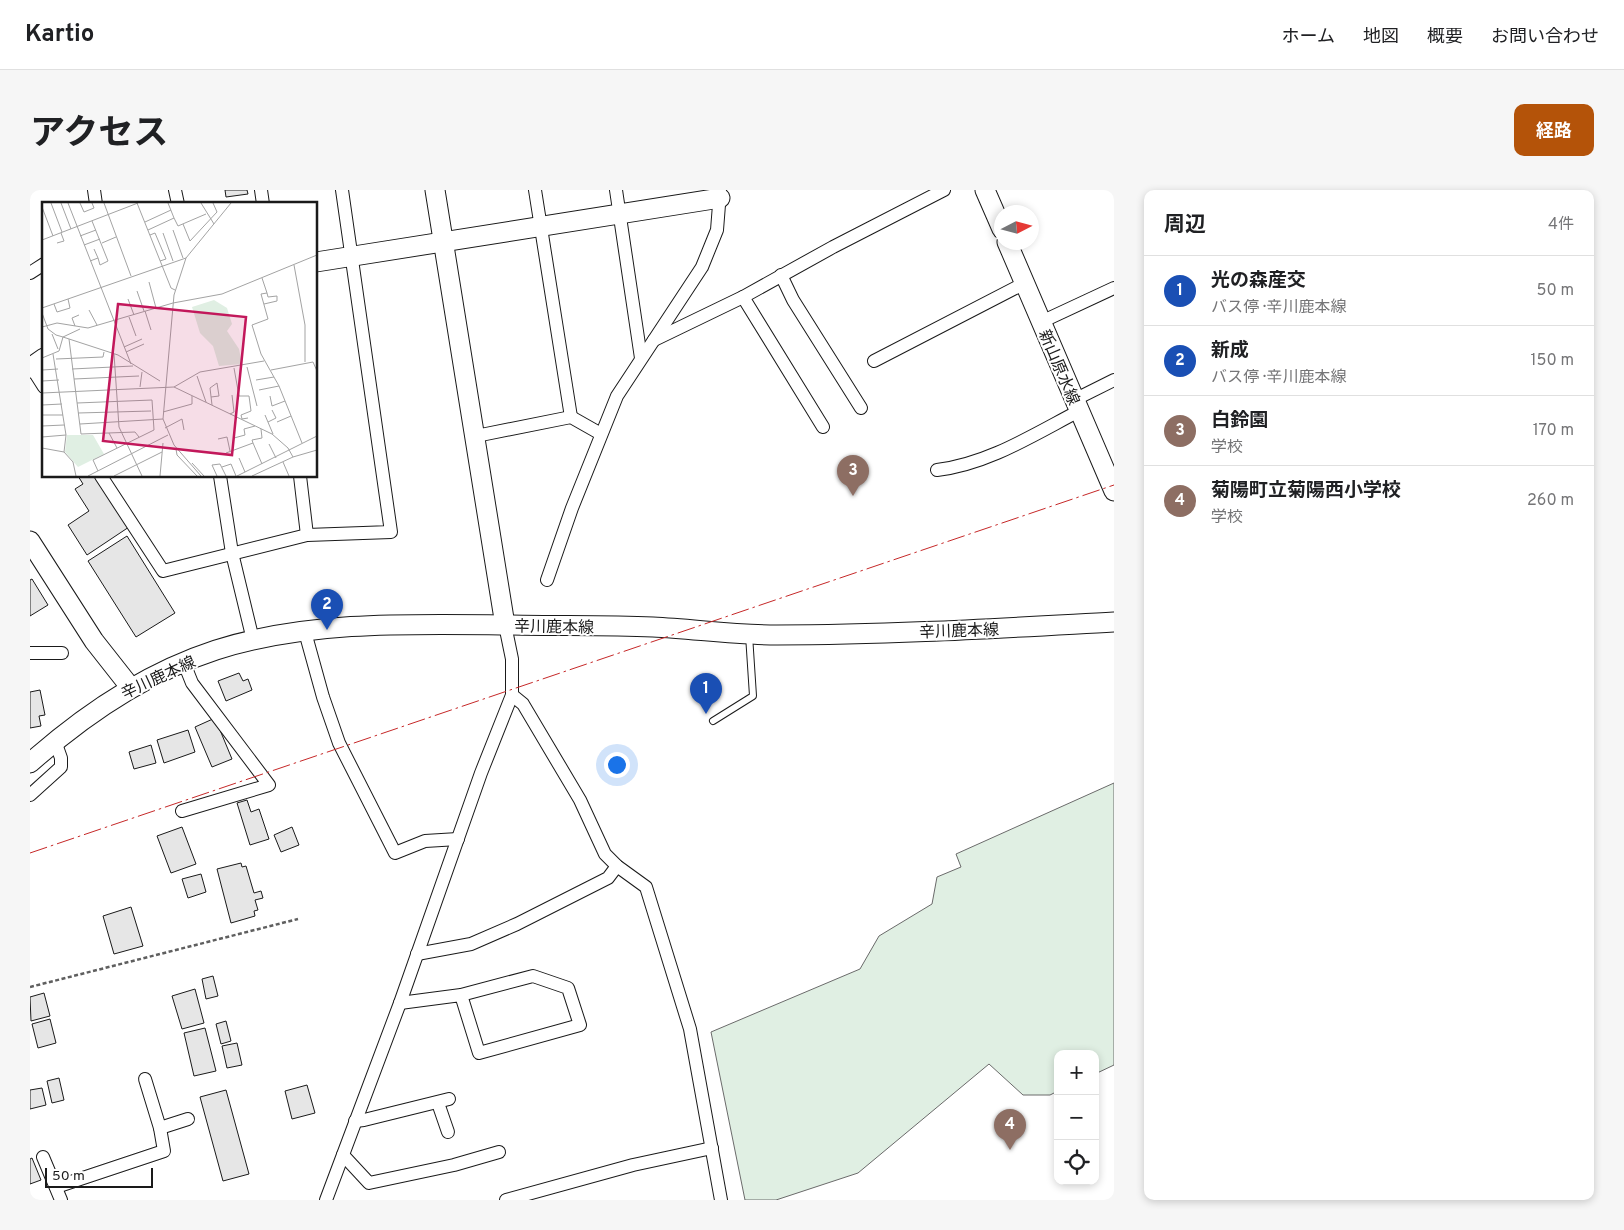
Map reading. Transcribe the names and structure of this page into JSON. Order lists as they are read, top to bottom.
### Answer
{
  "streets": {
    "main road": ["新山原水線", "辛川鹿本線"]
  },
  "scale_bar": "50 m",
  "north": "right",
  "page": {
    "header": "Kartio",
    "nav": [
      "ホーム",
      "地図",
      "概要",
      "お問い合わせ"
    ],
    "title": "アクセス",
    "buttons": "経路",
    "heading": ["周辺", "4件"],
    "list": [
      {
        "mark": "1",
        "name": "光の森産交",
        "note": "バス停 · 辛川鹿本線",
        "value": "50 m"
      },
      {
        "mark": "2",
        "name": "新成",
        "note": "バス停 · 辛川鹿本線",
        "value": "150 m"
      },
      {
        "mark": "3",
        "name": "白鈴園",
        "note": "学校",
        "value": "170 m"
      },
      {
        "mark": "4",
        "name": "菊陽町立菊陽西小学校",
        "note": "学校",
        "value": "260 m"
      }
    ],
    "pins": [
      "3",
      "2",
      "1",
      "4"
    ],
    "map_buttons": ["+", "−"],
    "scale": "50 m"
  }
}
